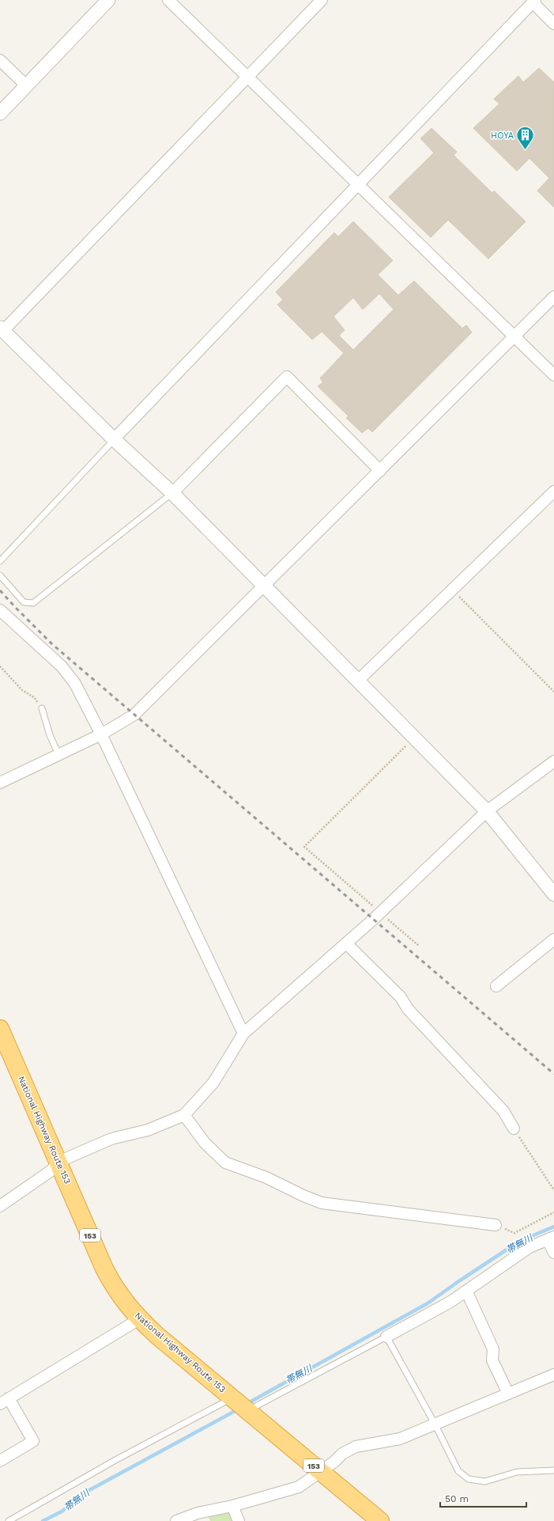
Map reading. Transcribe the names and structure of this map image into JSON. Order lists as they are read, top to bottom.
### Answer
{
  "streets": {
    "highway": ["National Highway Route 153", "153"]
  },
  "water": ["帯無川"],
  "places": {
    "building": ["HOYA"]
  },
  "scale_bar": "50 m"
}
